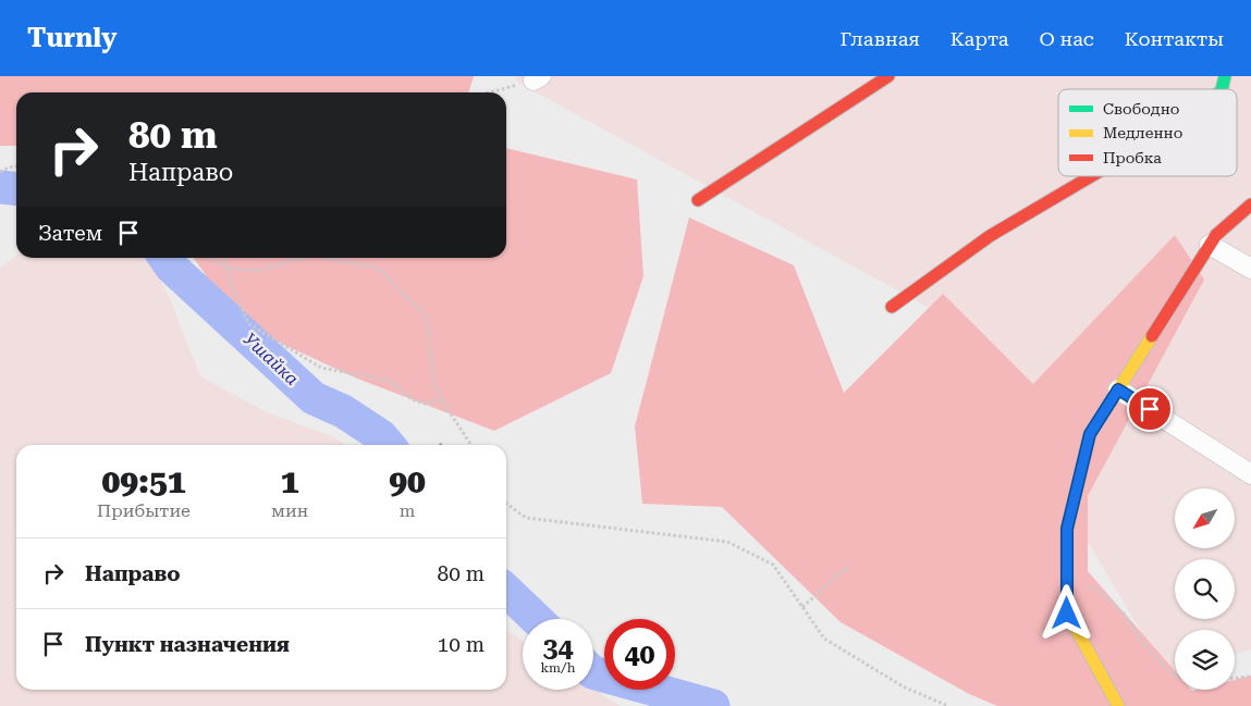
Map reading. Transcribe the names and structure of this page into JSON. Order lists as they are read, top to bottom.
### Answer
{
  "water": ["Ушайка"],
  "legend": ["Свободно", "Медленно", "Пробка"],
  "north": "bottom left",
  "page": {
    "header": "Turnly",
    "nav": [
      "Главная",
      "Карта",
      "О нас",
      "Контакты"
    ],
    "turn": ["80 m", "Направо"],
    "then": "Затем",
    "eta": [
      "09:51",
      "Прибытие",
      "1",
      "мин",
      "90",
      "m"
    ],
    "list": [
      {
        "name": "Направо",
        "value": "80 m"
      },
      {
        "name": "Пункт назначения",
        "value": "10 m"
      }
    ],
    "speed": "34 km/h",
    "limit": "40"
  }
}
